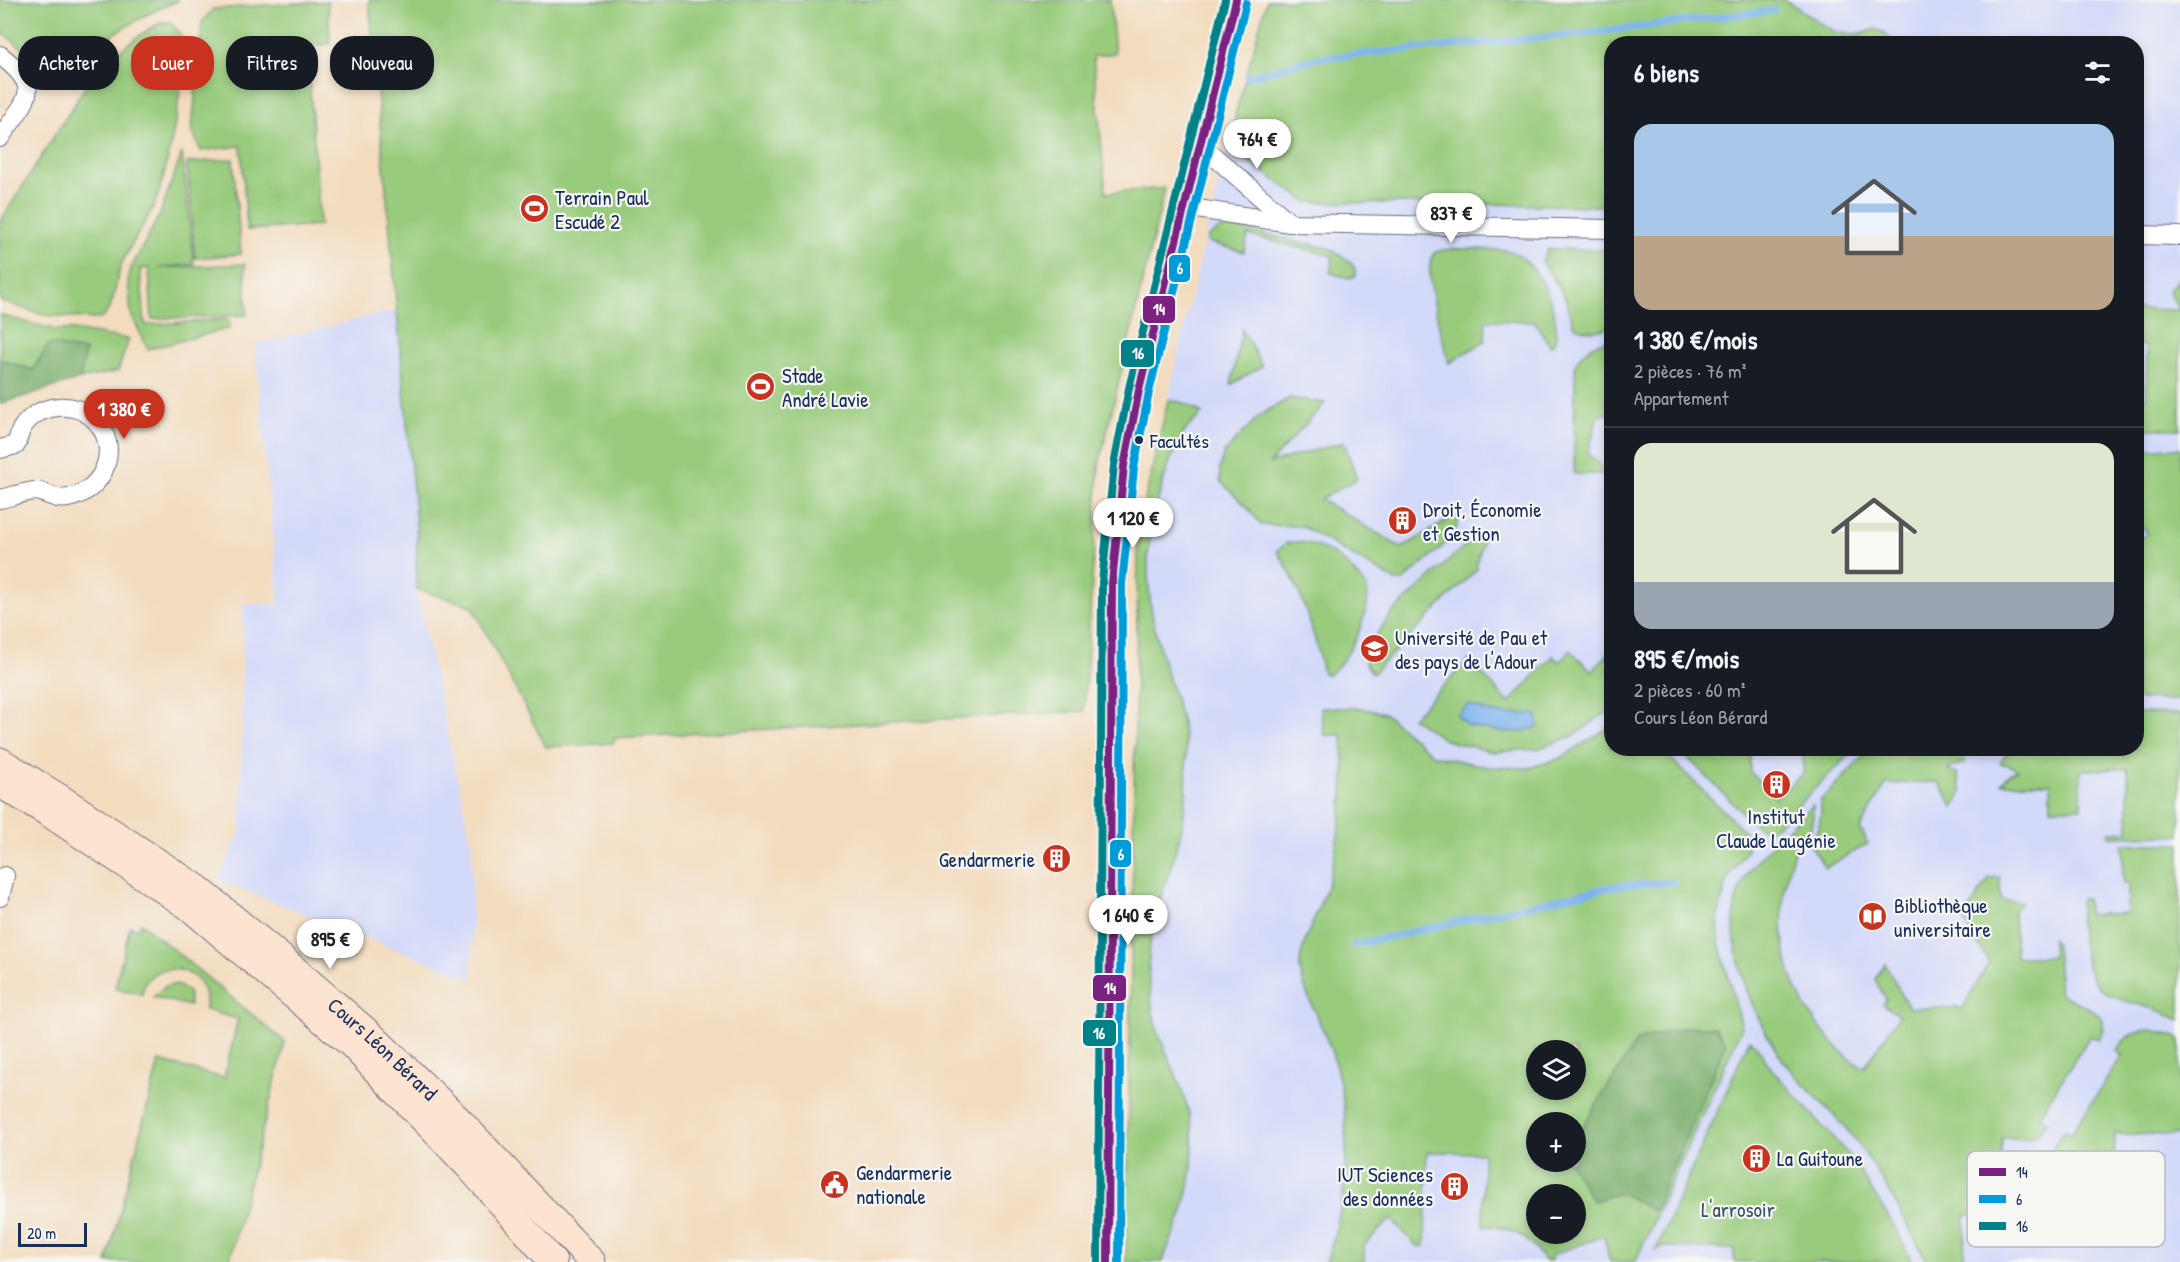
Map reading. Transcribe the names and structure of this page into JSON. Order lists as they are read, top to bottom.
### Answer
{
  "streets": {
    "main road": ["Cours Léon Bérard"]
  },
  "parks": ["L'arrosoir"],
  "places": {
    "sports": ["Terrain Paul Escudé 2", "Stade André Lavie"],
    "other": ["Facultés"],
    "building": [
      "Droit, Économie et Gestion",
      "Institut Claude Laugénie",
      "Gendarmerie",
      "La Guitoune",
      "IUT Sciences des données"
    ],
    "school or university": ["Université de Pau et des pays de l'Adour"],
    "library": ["Bibliothèque universitaire"],
    "public building": ["Gendarmerie nationale"]
  },
  "lines": ["transit line 14", "transit line 16", "transit line 6"],
  "legend": ["14", "6", "16"],
  "scale_bar": "20 m",
  "page": {
    "chip": [
      "Acheter",
      "Louer",
      "Filtres",
      "Nouveau"
    ],
    "heading": "6 biens",
    "list": [
      {
        "name": "1 380 €/mois",
        "note": "2 pièces · 76 m² · Appartement"
      },
      {
        "name": "895 €/mois",
        "note": "2 pièces · 60 m² · Cours Léon Bérard"
      }
    ],
    "price": [
      "764 €",
      "837 €",
      "1 380 €",
      "1 120 €",
      "1 640 €",
      "895 €"
    ],
    "map_buttons": ["+", "−"],
    "scale": "20 m"
  }
}
